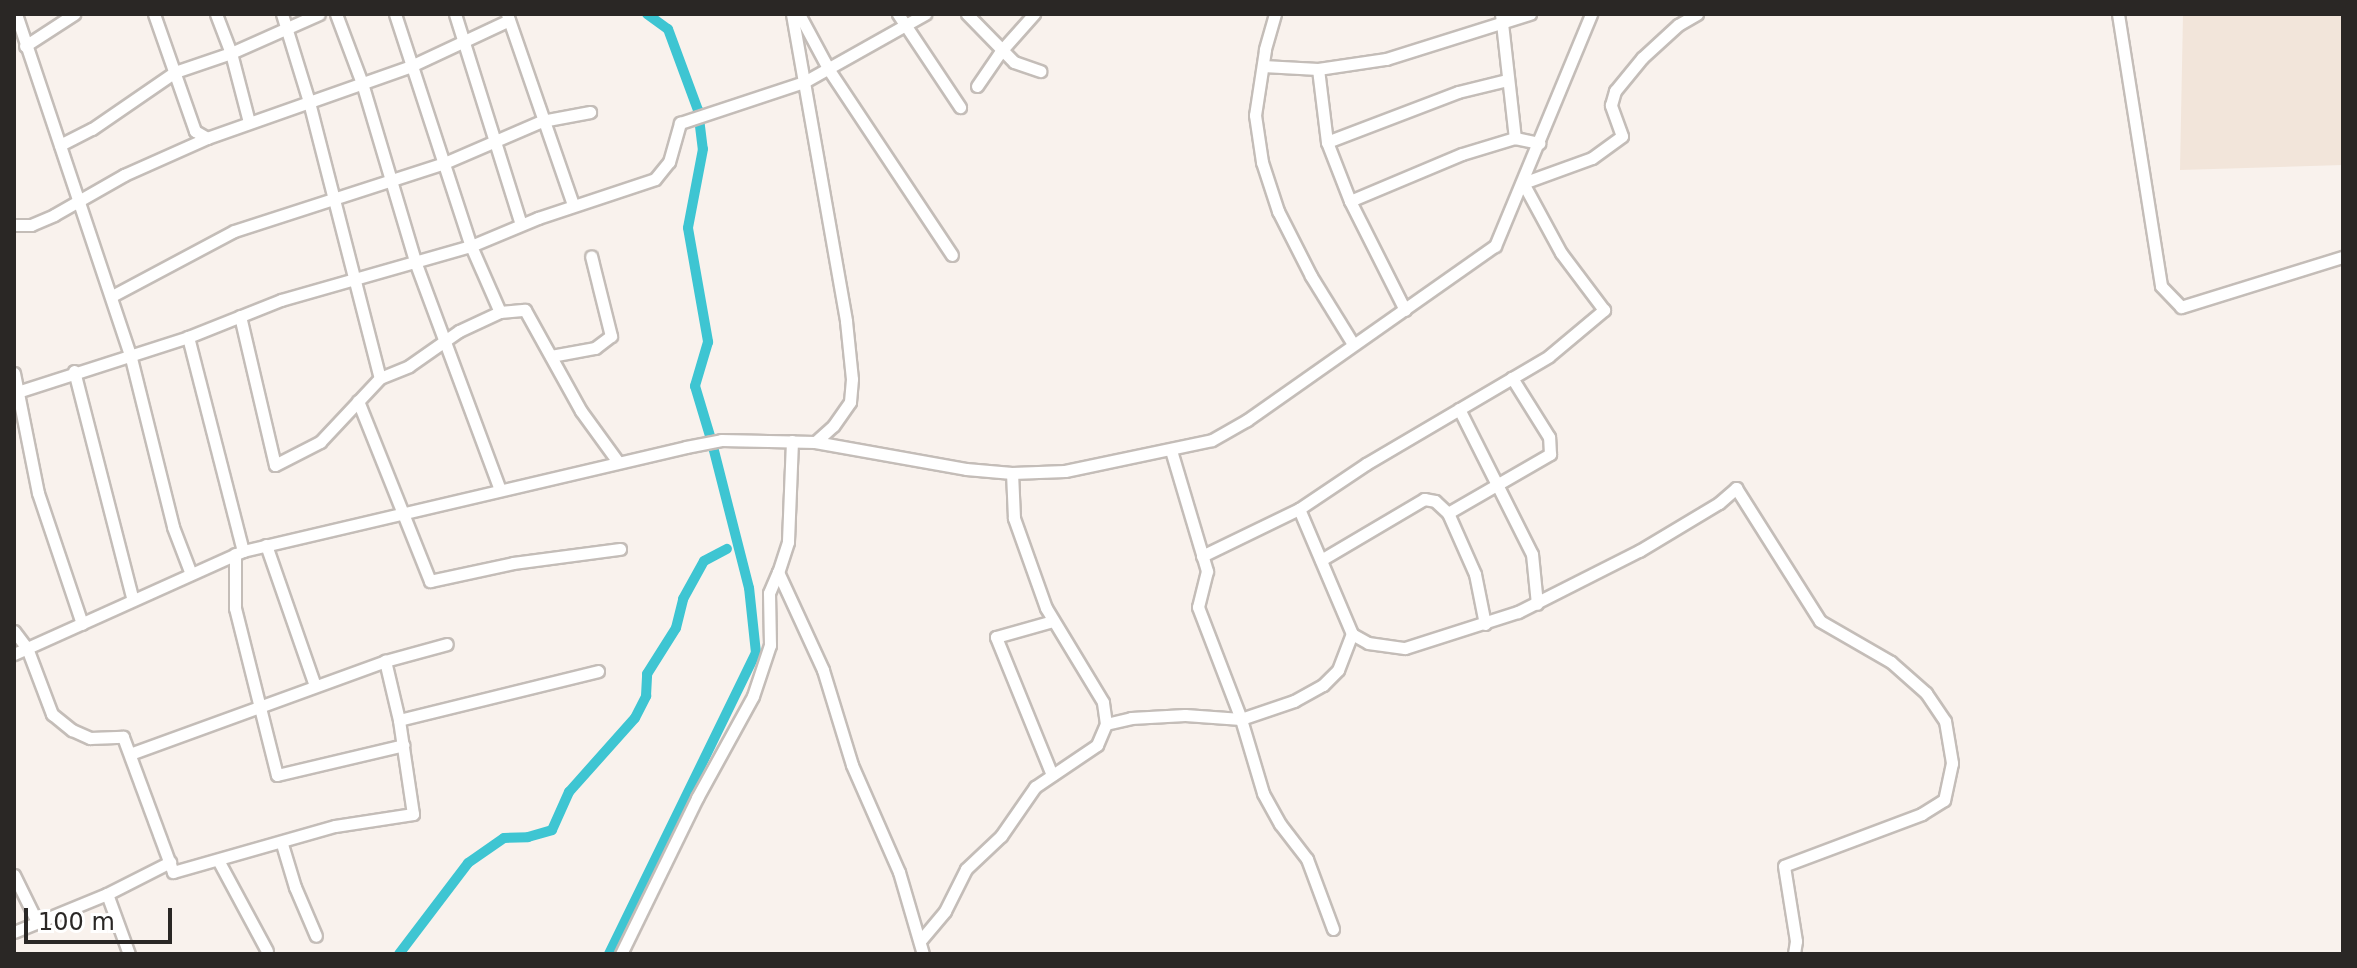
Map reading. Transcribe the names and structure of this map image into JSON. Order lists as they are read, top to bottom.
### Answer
{
  "scale_bar": "100 m"
}
